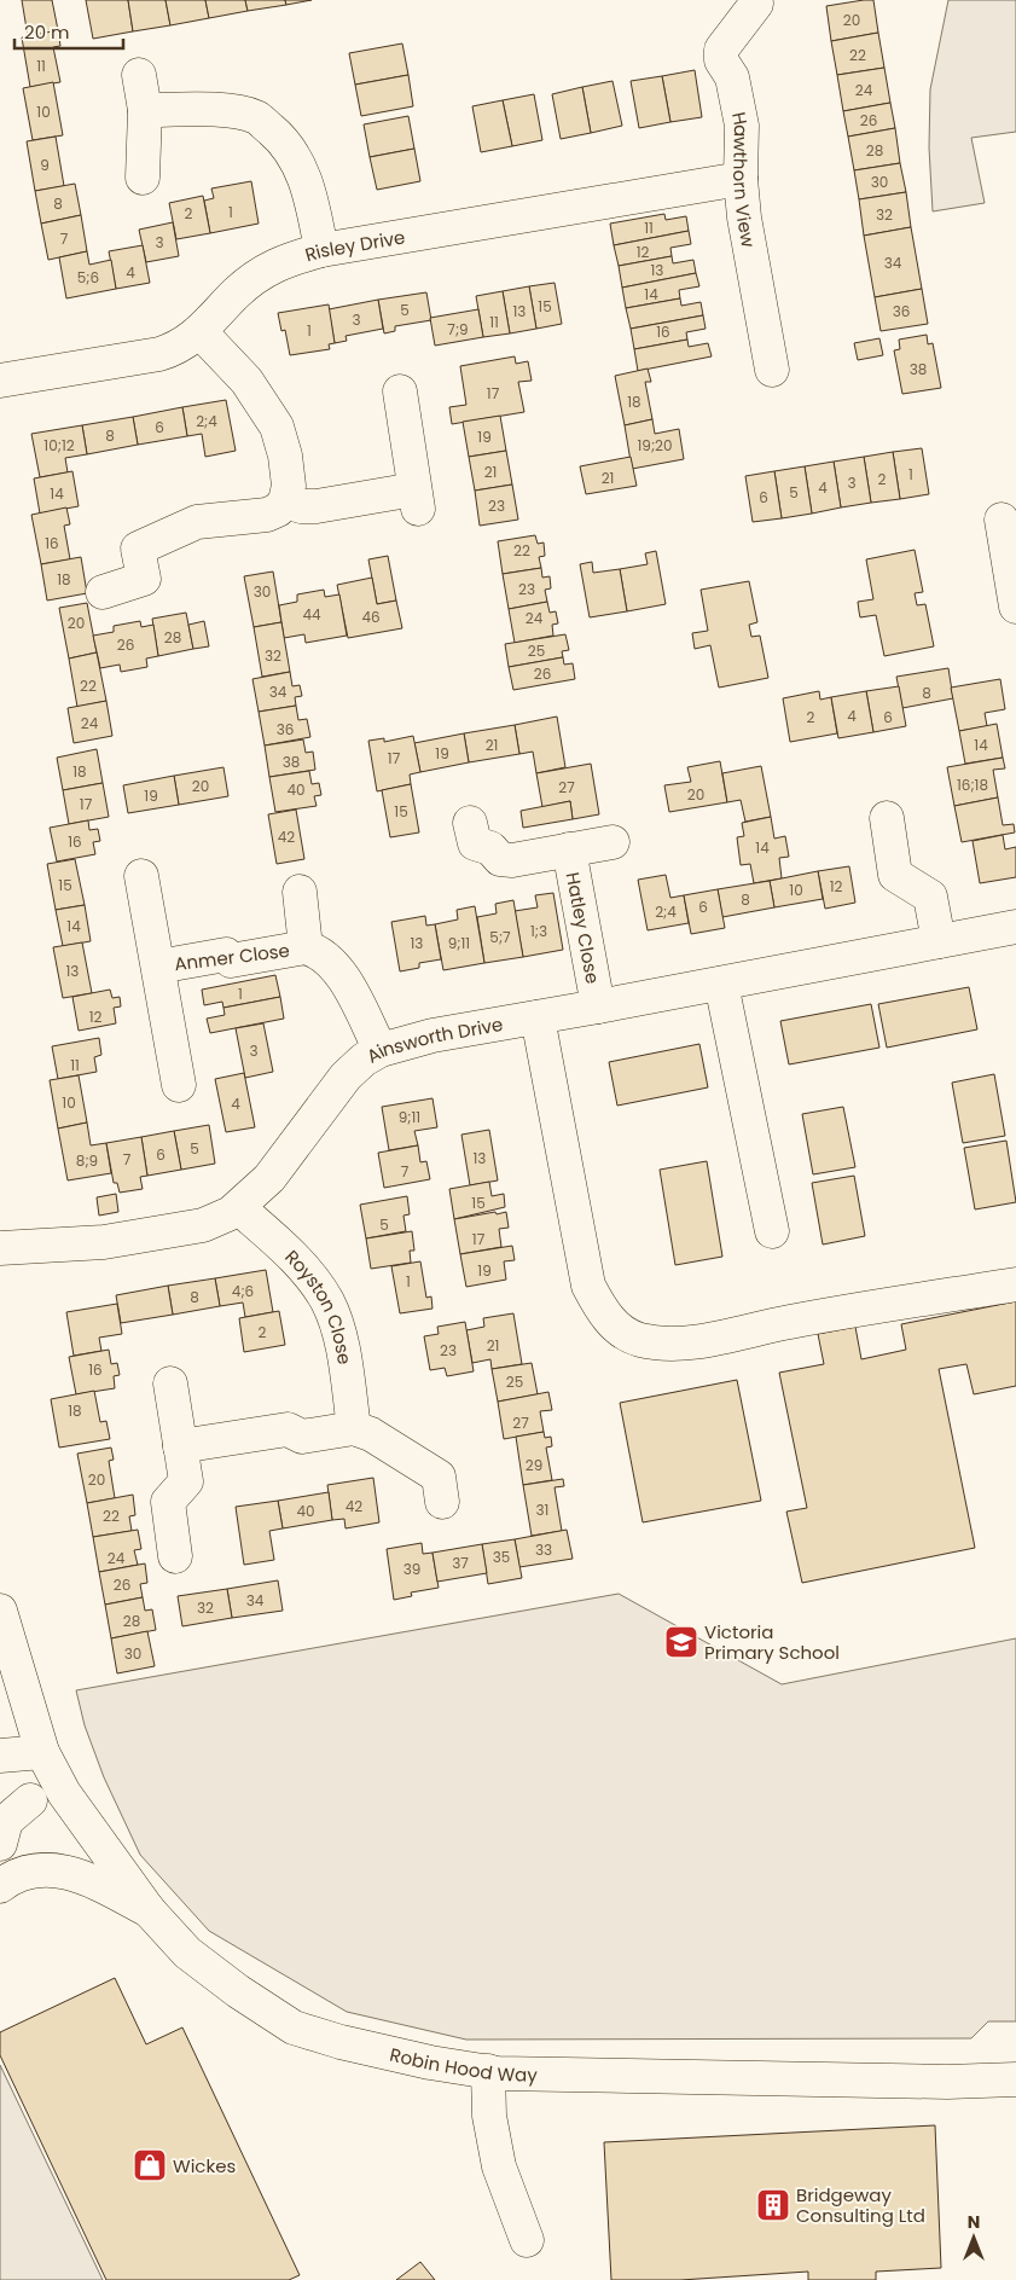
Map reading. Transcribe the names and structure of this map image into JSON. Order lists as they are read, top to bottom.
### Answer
{
  "streets": {
    "street": [
      "Hawthorn View",
      "Risley Drive",
      "Hatley Close",
      "Anmer Close",
      "Ainsworth Drive",
      "Royston Close",
      "Robin Hood Way"
    ]
  },
  "crossings": [
    ["Hawthorn View", "Risley Drive"],
    ["Hatley Close", "Ainsworth Drive"],
    ["Anmer Close", "Ainsworth Drive"],
    ["Ainsworth Drive", "Royston Close"]
  ],
  "places": {
    "school or university": ["Victoria Primary School"],
    "shop": ["Wickes"],
    "building": ["Bridgeway Consulting Ltd"]
  },
  "house_numbers": [
    "20",
    "22",
    "11",
    "24",
    "10",
    "26",
    "28",
    "9",
    "30",
    "8",
    "1",
    "2",
    "32",
    "11",
    "7",
    "3",
    "12",
    "34",
    "13",
    "4",
    "5;6",
    "14",
    "15",
    "5",
    "13",
    "36",
    "3",
    "11",
    "7;9",
    "1",
    "16",
    "38",
    "17",
    "18",
    "2;4",
    "6",
    "8",
    "19",
    "10;12",
    "19;20",
    "21",
    "1",
    "21",
    "2",
    "3",
    "4",
    "5",
    "14",
    "6",
    "23",
    "16",
    "22",
    "18",
    "23",
    "30",
    "44",
    "46",
    "24",
    "20",
    "28",
    "26",
    "25",
    "32",
    "26",
    "22",
    "34",
    "8",
    "4",
    "2",
    "6",
    "24",
    "36",
    "21",
    "14",
    "19",
    "17",
    "38",
    "18",
    "16;18",
    "20",
    "27",
    "40",
    "20",
    "19",
    "17",
    "15",
    "42",
    "16",
    "14",
    "15",
    "12",
    "10",
    "8",
    "6",
    "2;4",
    "14",
    "1;3",
    "5;7",
    "13",
    "9;11",
    "13",
    "1",
    "12",
    "3",
    "11",
    "10",
    "4",
    "9;11",
    "5",
    "6",
    "13",
    "7",
    "8;9",
    "7",
    "15",
    "5",
    "17",
    "19",
    "1",
    "4;6",
    "8",
    "2",
    "21",
    "23",
    "16",
    "25",
    "18",
    "27",
    "29",
    "20",
    "42",
    "31",
    "40",
    "22",
    "33",
    "35",
    "24",
    "37",
    "39",
    "26",
    "34",
    "32",
    "28",
    "30"
  ],
  "scale_bar": "20 m",
  "north": "top"
}
